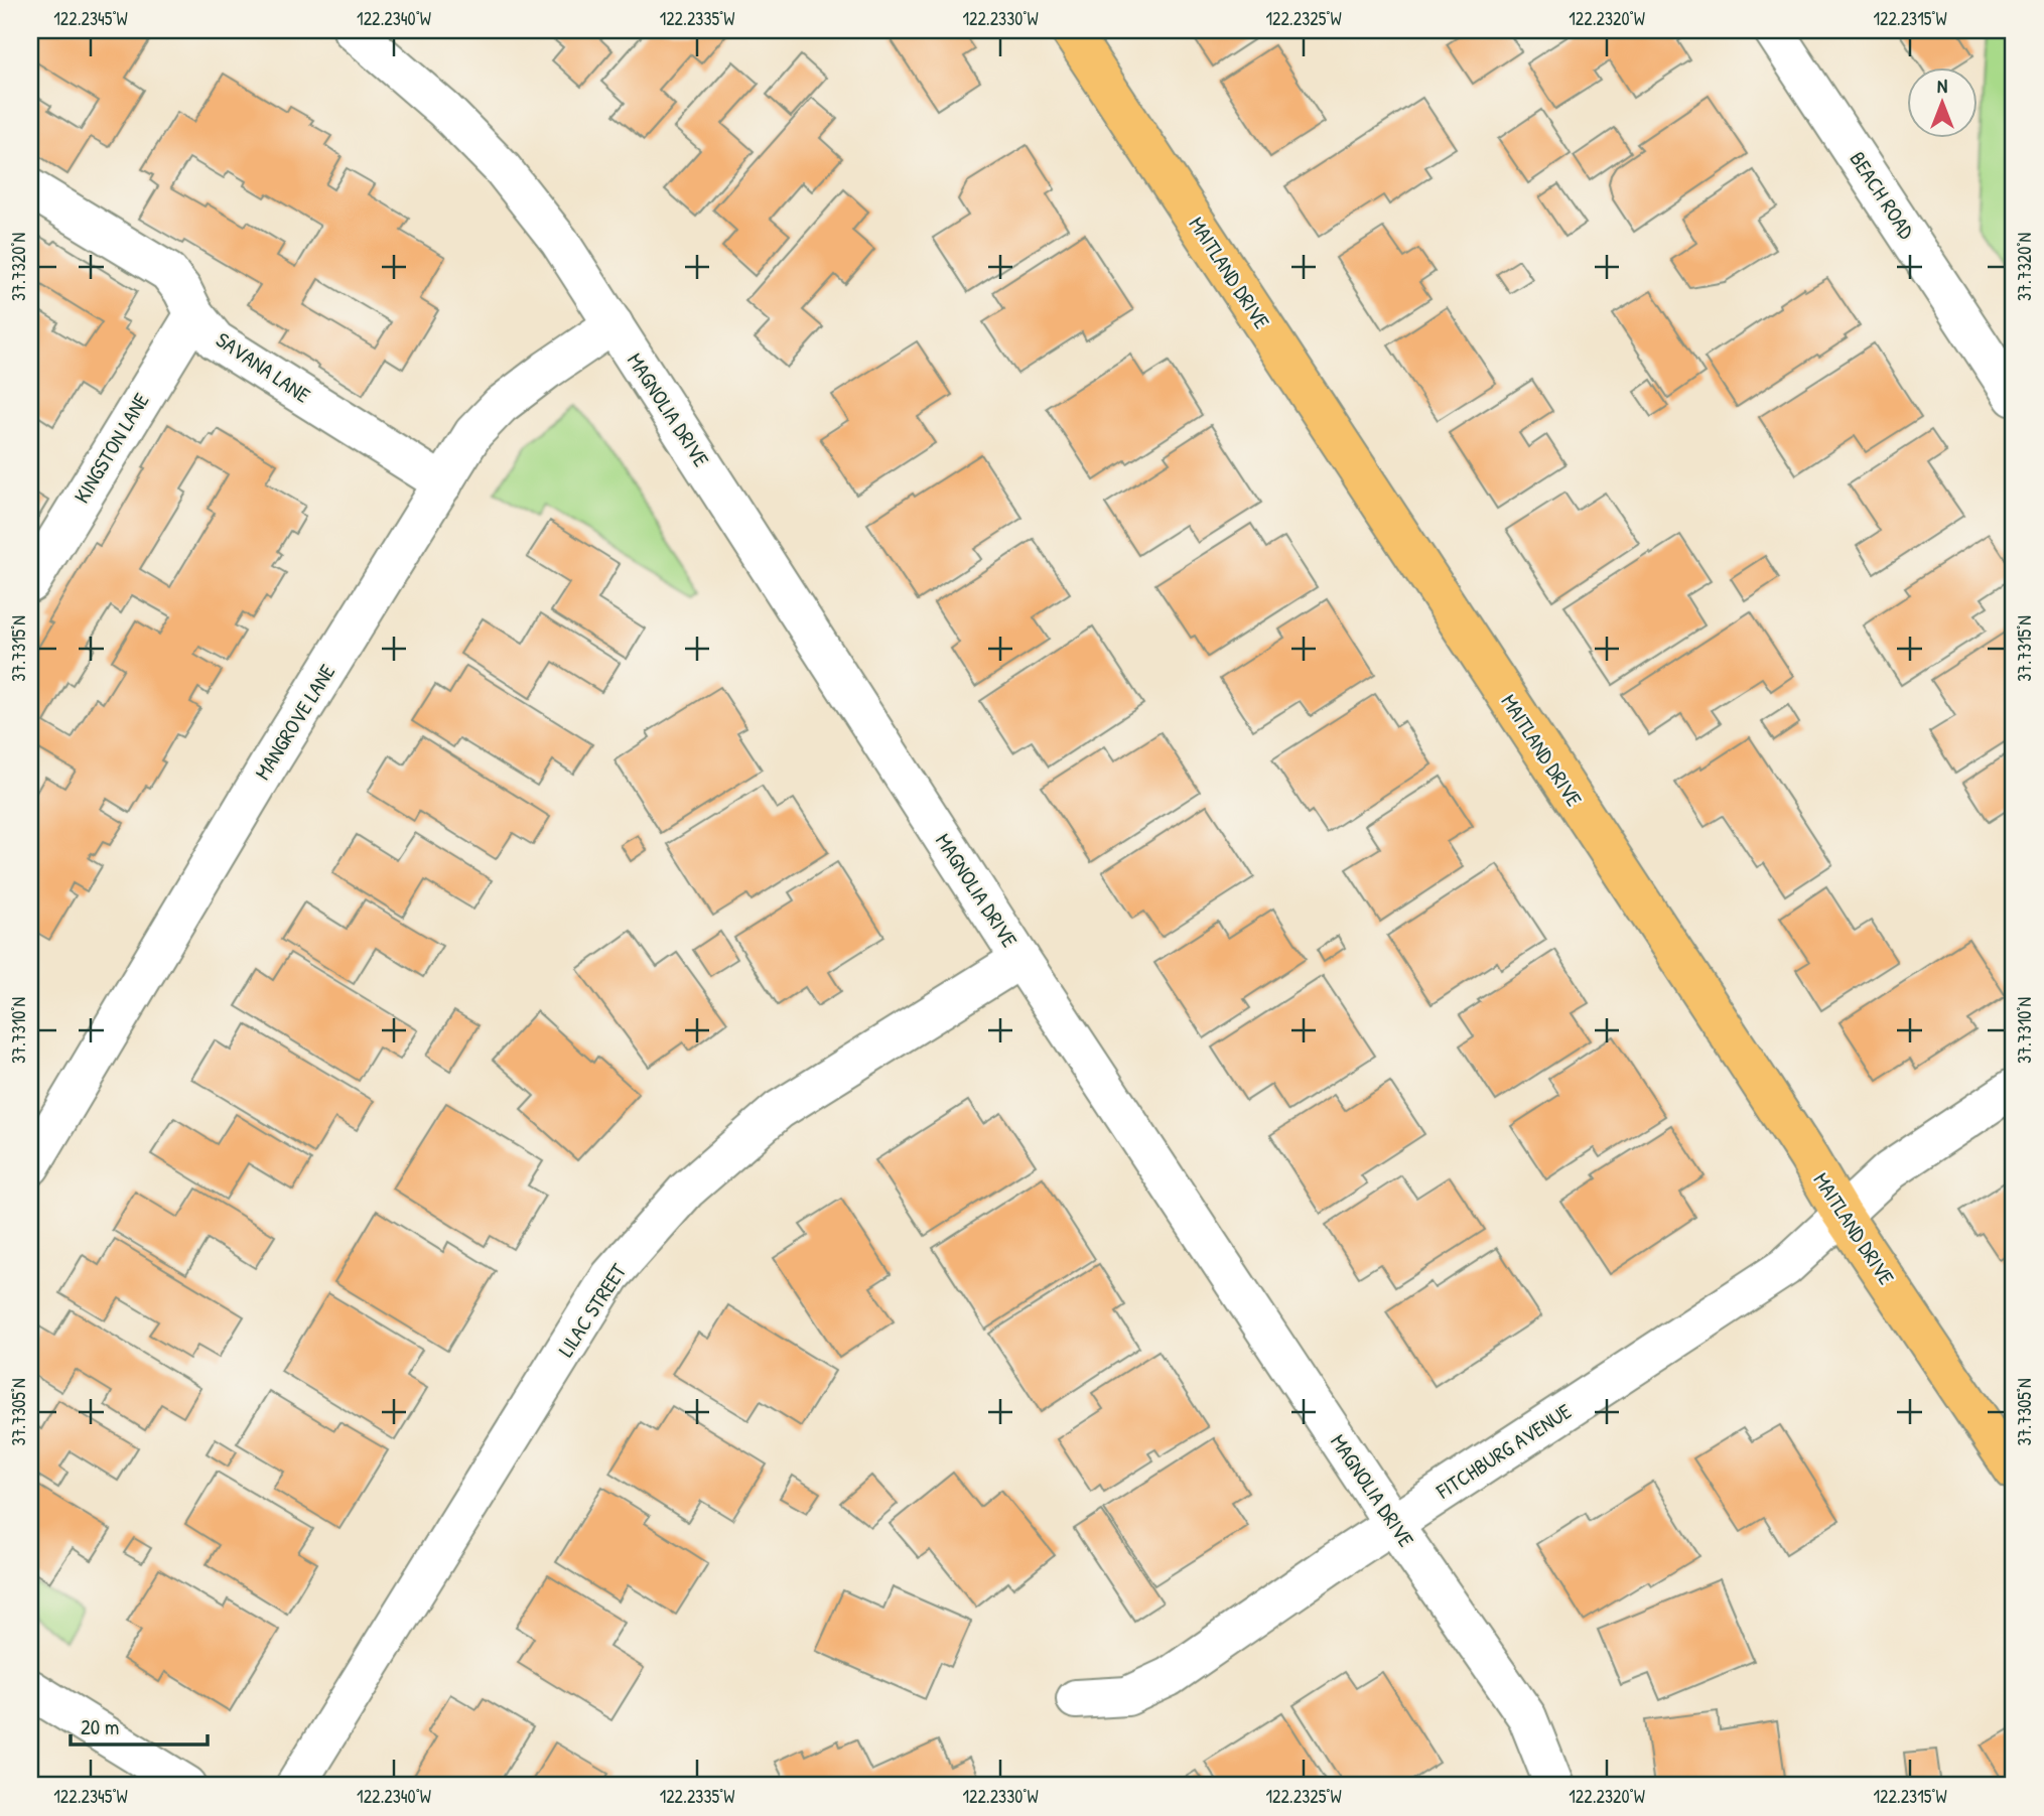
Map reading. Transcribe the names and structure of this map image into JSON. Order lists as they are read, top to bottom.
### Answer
{
  "streets": {
    "main road": ["MAITLAND DRIVE"],
    "street": [
      "BEACH ROAD",
      "SAVANA LANE",
      "MAGNOLIA DRIVE",
      "KINGSTON LANE",
      "MANGROVE LANE",
      "LILAC STREET",
      "FITCHBURG AVENUE"
    ]
  },
  "crossings": [
    ["MAITLAND DRIVE", "FITCHBURG AVENUE"],
    ["SAVANA LANE", "KINGSTON LANE"],
    ["SAVANA LANE", "MANGROVE LANE"],
    ["MAGNOLIA DRIVE", "MANGROVE LANE"],
    ["MAGNOLIA DRIVE", "LILAC STREET"],
    ["MAGNOLIA DRIVE", "FITCHBURG AVENUE"]
  ],
  "scale_bar": "20 m",
  "north": "top",
  "coordinates": [
    "122.2345°W",
    "122.2340°W",
    "122.2335°W",
    "122.2330°W",
    "122.2325°W",
    "122.2320°W",
    "122.2315°W",
    "37.7320°N",
    "37.7315°N",
    "37.7310°N",
    "37.7305°N"
  ]
}
